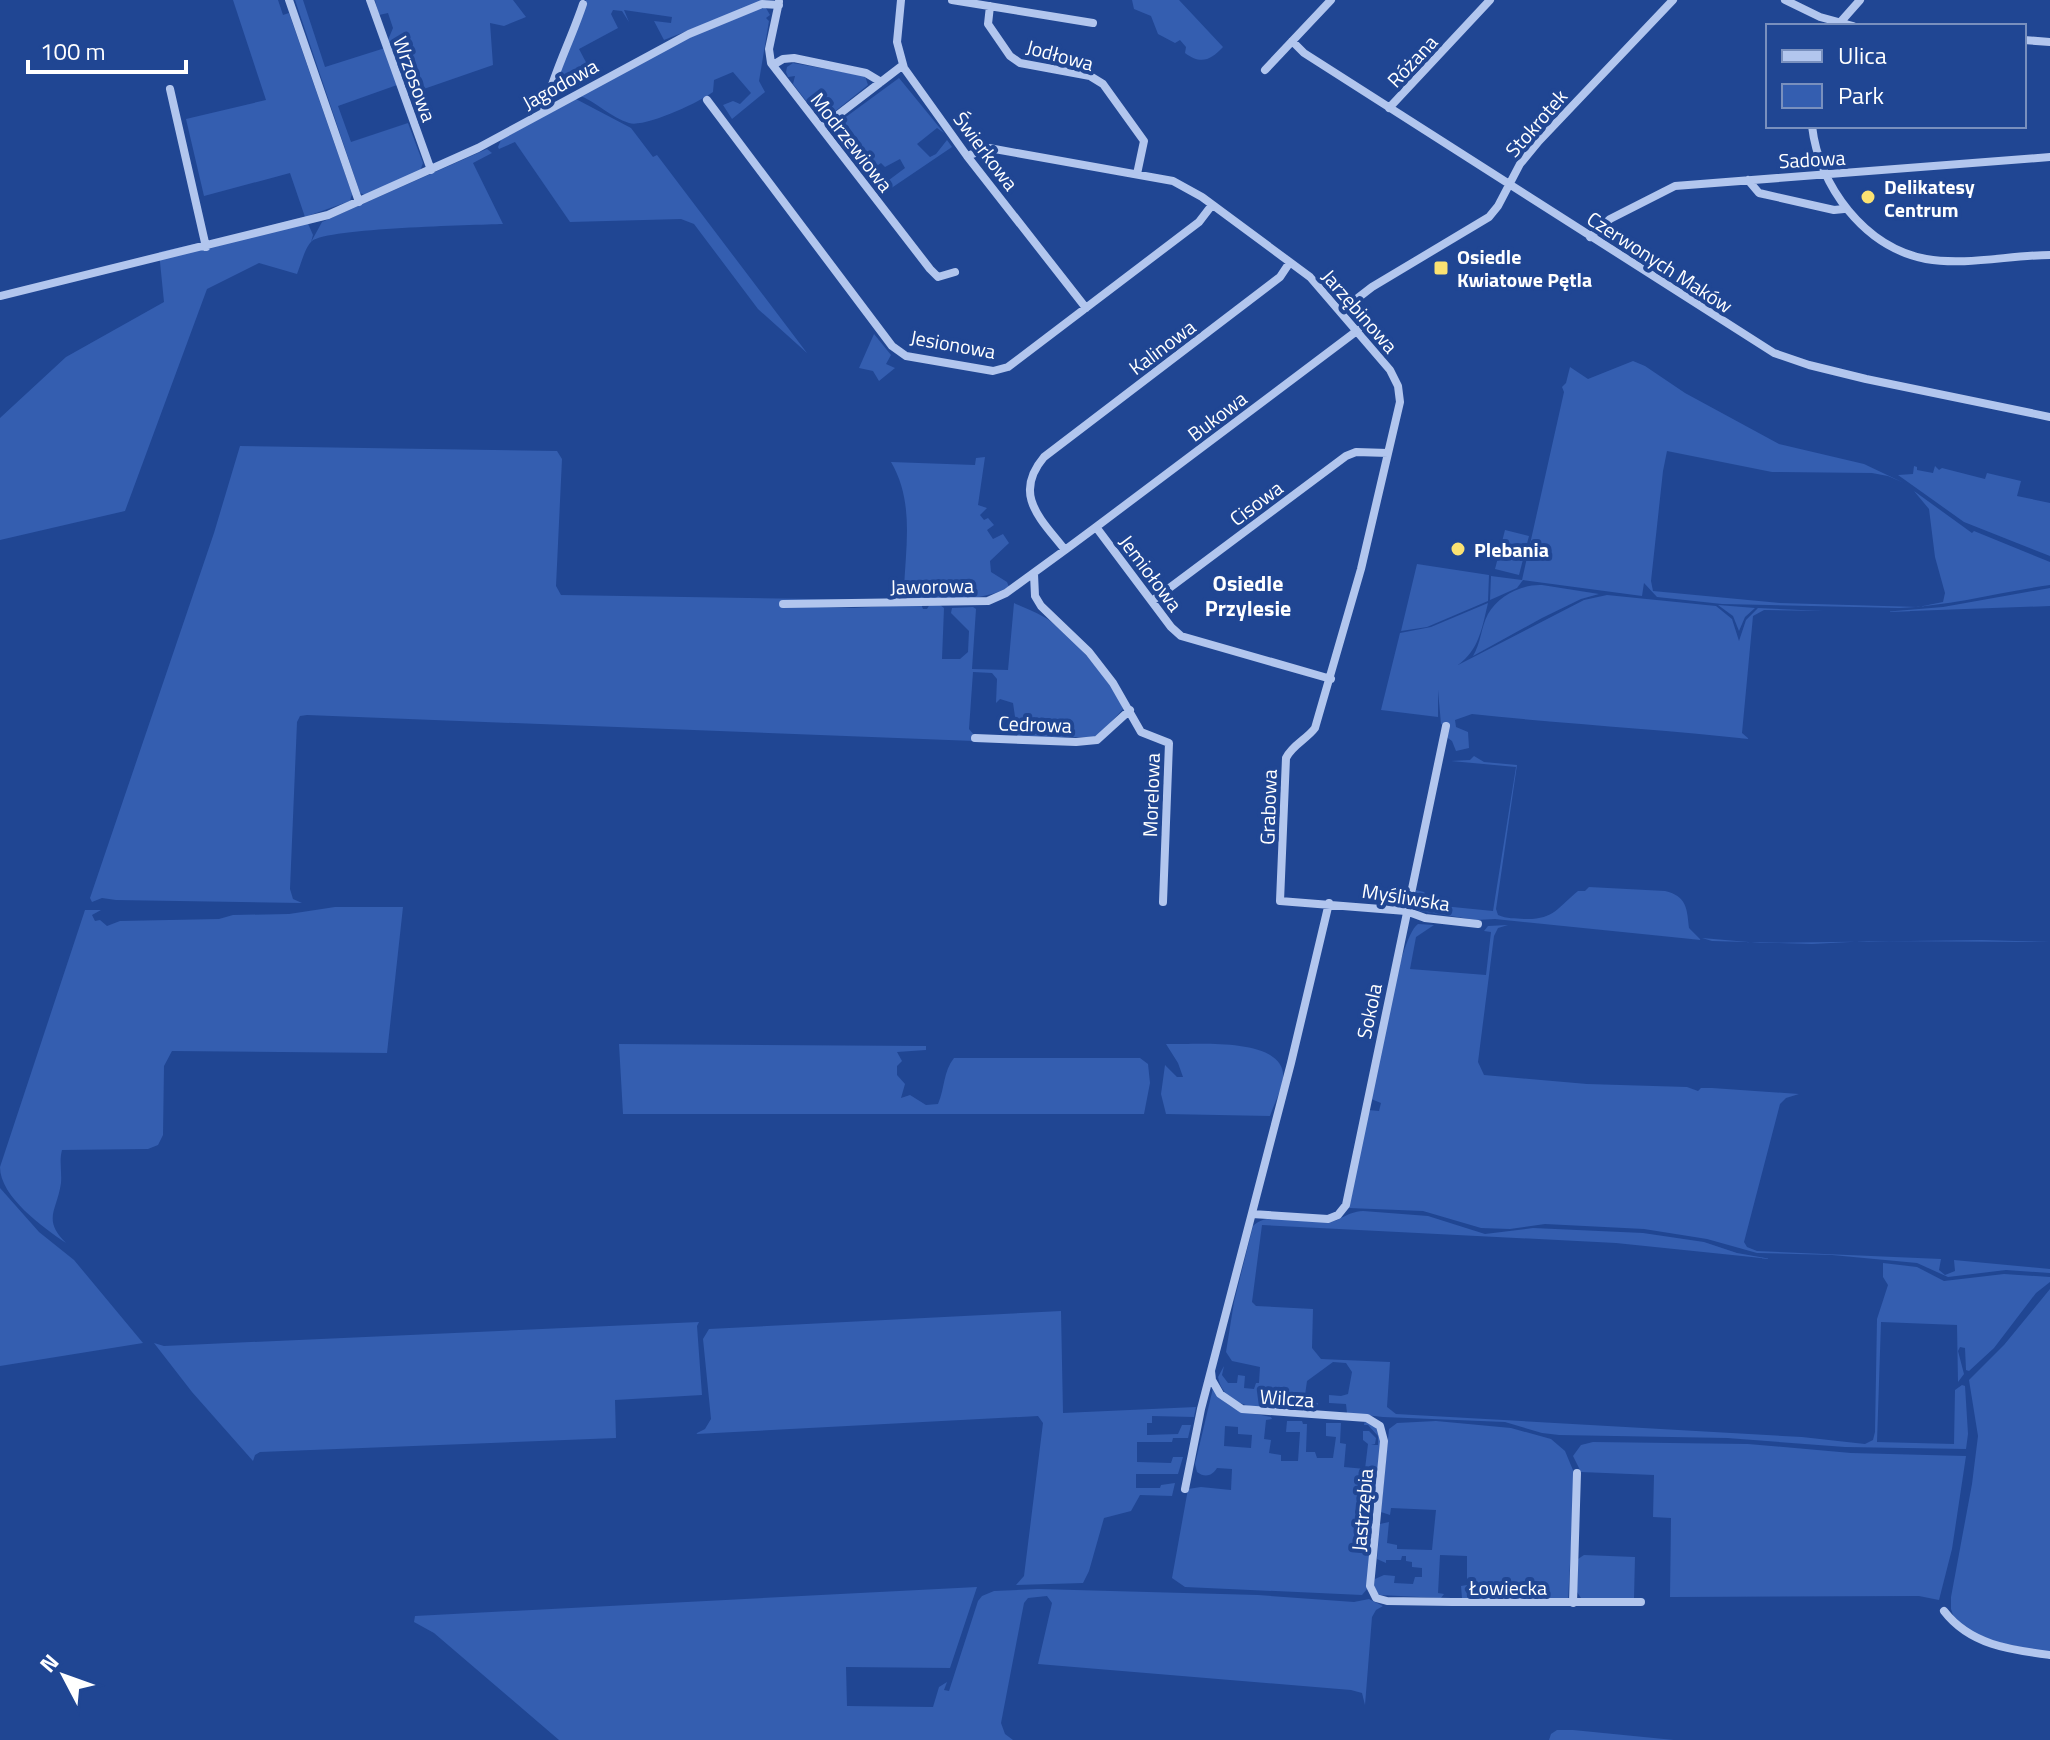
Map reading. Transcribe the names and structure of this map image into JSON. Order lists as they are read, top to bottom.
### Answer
{
  "streets": {
    "street": [
      "Jodłowa",
      "Różana",
      "Wrzosowa",
      "Jagodowa",
      "Stokrotek",
      "Modrzewiowa",
      "Świerkowa",
      "Sadowa",
      "Czerwonych Maków",
      "Jarzębinowa",
      "Jesionowa",
      "Kalinowa",
      "Bukowa",
      "Cisowa",
      "Jemiołowa",
      "Jaworowa",
      "Cedrowa",
      "Morelowa",
      "Grabowa",
      "Myśliwska",
      "Sokola",
      "Wilcza",
      "Jastrzębia",
      "Łowiecka"
    ]
  },
  "crossings": [
    ["Jodłowa", "Jarzębinowa"],
    ["Różana", "Czerwonych Maków"],
    ["Wrzosowa", "Jagodowa"],
    ["Stokrotek", "Czerwonych Maków"],
    ["Stokrotek", "Jarzębinowa"],
    ["Świerkowa", "Jarzębinowa"],
    ["Świerkowa", "Jesionowa"],
    ["Sadowa", "Czerwonych Maków"],
    ["Jarzębinowa", "Jesionowa"],
    ["Jarzębinowa", "Kalinowa"],
    ["Jarzębinowa", "Bukowa"],
    ["Jarzębinowa", "Cisowa"],
    ["Jarzębinowa", "Jemiołowa"],
    ["Jarzębinowa", "Grabowa"],
    ["Kalinowa", "Jemiołowa"],
    ["Kalinowa", "Jaworowa"],
    ["Bukowa", "Jemiołowa"],
    ["Cisowa", "Jemiołowa"],
    ["Jemiołowa", "Jaworowa"],
    ["Cedrowa", "Morelowa"],
    ["Grabowa", "Myśliwska"],
    ["Myśliwska", "Sokola"],
    ["Wilcza", "Jastrzębia"],
    ["Jastrzębia", "Łowiecka"]
  ],
  "districts": ["Osiedle Przylesie"],
  "places": {
    "other": ["Delikatesy Centrum", "Plebania"],
    "transit": ["Osiedle Kwiatowe Pętla"]
  },
  "legend": ["Ulica", "Park"],
  "scale_bar": "100 m",
  "north": "top left"
}
